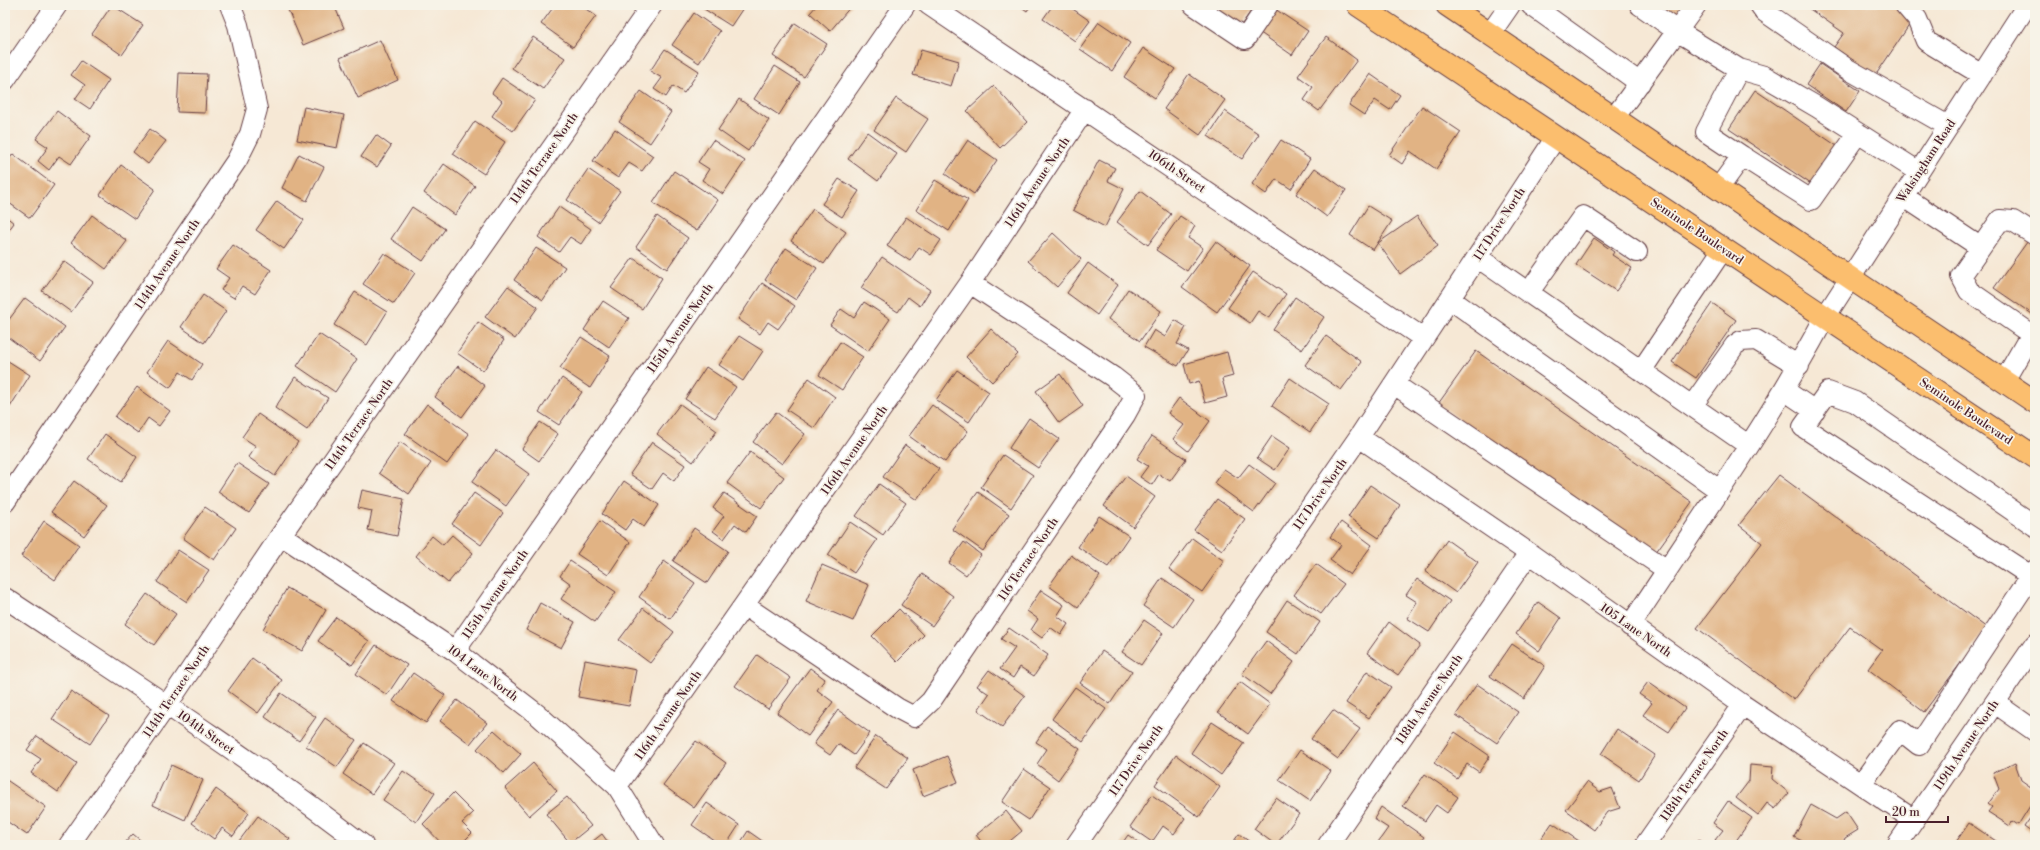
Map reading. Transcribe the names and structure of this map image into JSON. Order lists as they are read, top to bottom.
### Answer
{
  "streets": {
    "main road": ["Seminole Boulevard"],
    "street": [
      "114th Terrace North",
      "Walsingham Road",
      "106th Street",
      "116th Avenue North",
      "117 Drive North",
      "114th Avenue North",
      "115th Avenue North",
      "116 Terrace North",
      "105 Lane North",
      "104 Lane North",
      "118th Avenue North",
      "104th Street",
      "119th Avenue North",
      "118th Terrace North"
    ]
  },
  "crossings": [
    ["114th Terrace North", "104 Lane North"],
    ["114th Terrace North", "104th Street"],
    ["Walsingham Road", "Seminole Boulevard"],
    ["Walsingham Road", "105 Lane North"],
    ["106th Street", "116th Avenue North"],
    ["106th Street", "117 Drive North"],
    ["116th Avenue North", "116 Terrace North"],
    ["116th Avenue North", "104 Lane North"],
    ["117 Drive North", "Seminole Boulevard"],
    ["117 Drive North", "105 Lane North"],
    ["115th Avenue North", "104 Lane North"],
    ["105 Lane North", "118th Avenue North"],
    ["105 Lane North", "119th Avenue North"],
    ["105 Lane North", "118th Terrace North"]
  ],
  "scale_bar": "20 m"
}
